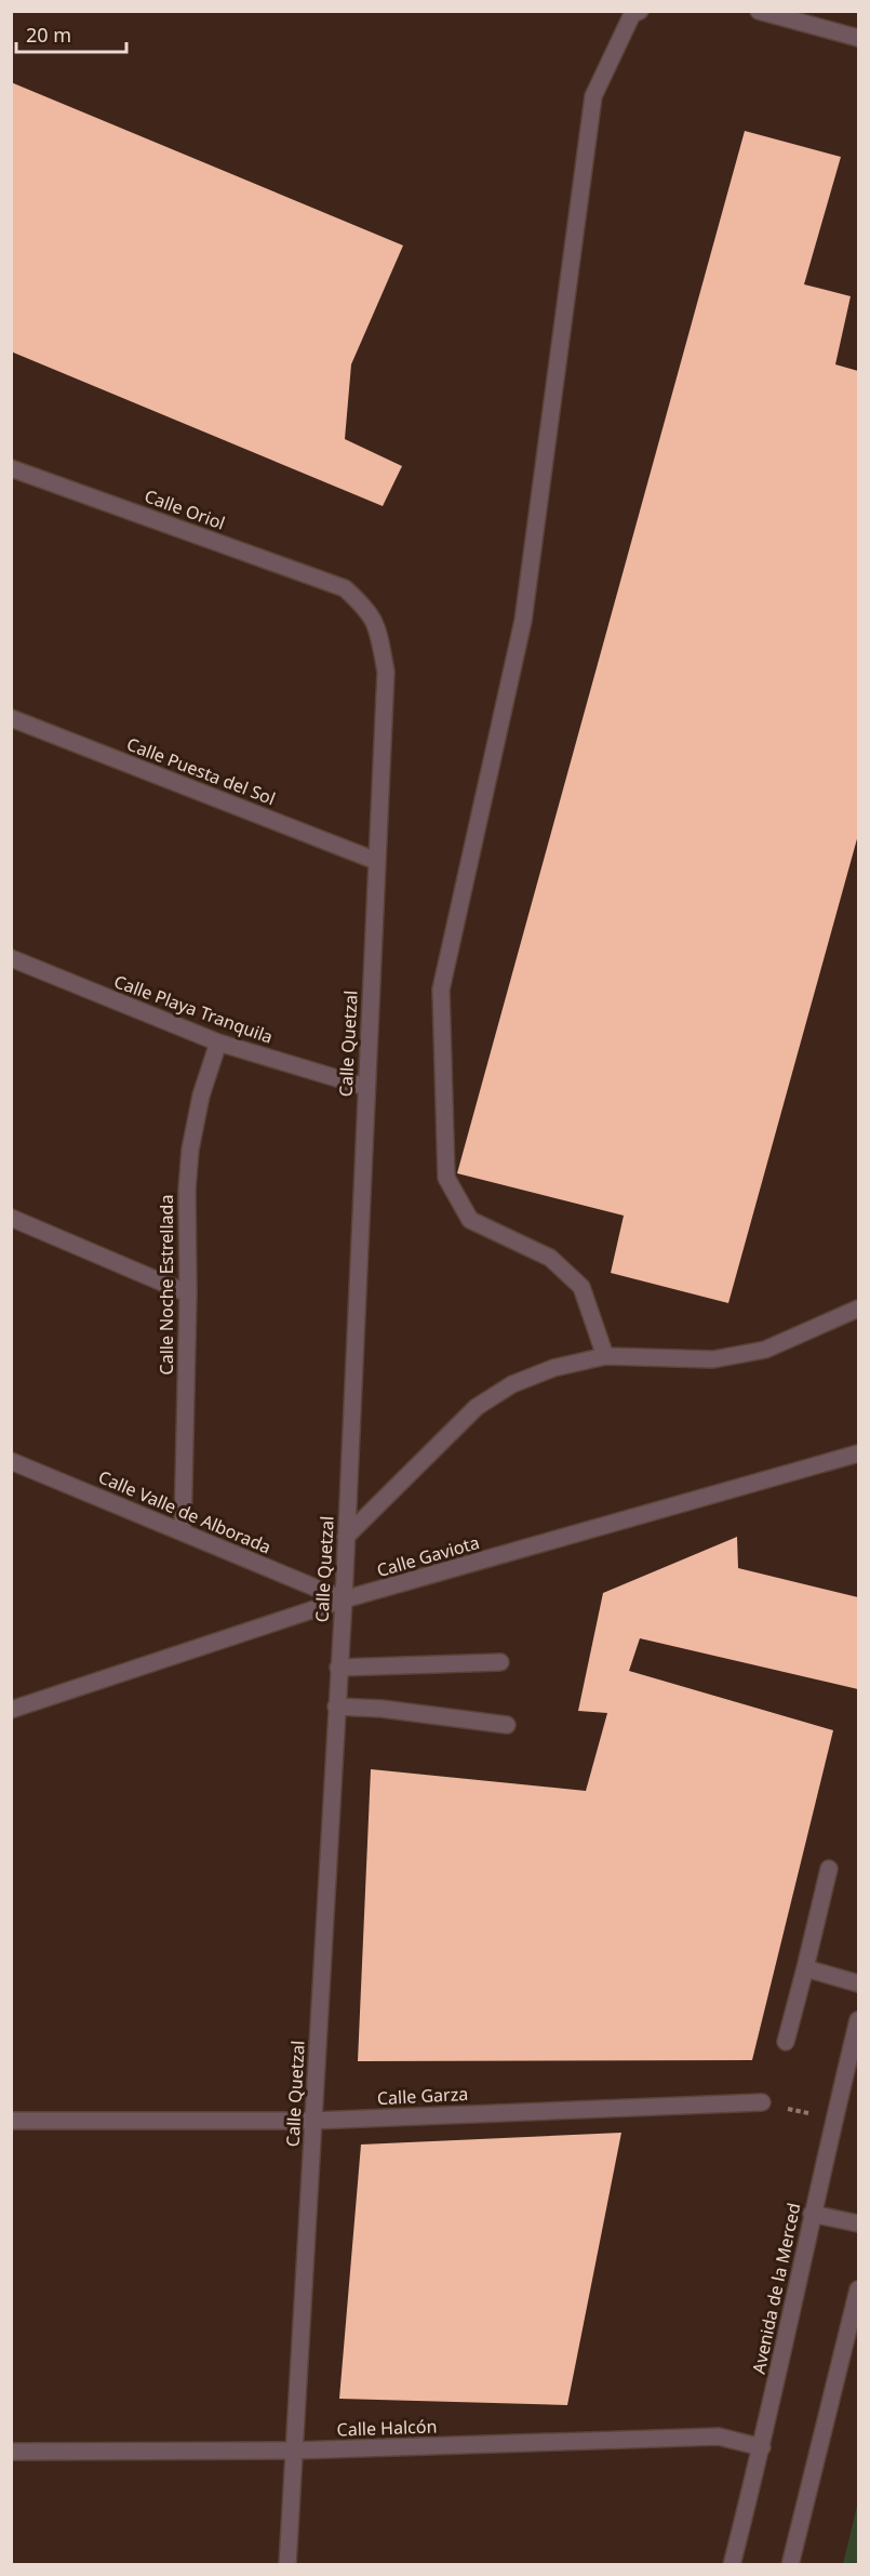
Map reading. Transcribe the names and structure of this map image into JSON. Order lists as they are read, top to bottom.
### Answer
{
  "streets": {
    "street": [
      "Calle Oriol",
      "Calle Puesta del Sol",
      "Calle Playa Tranquila",
      "Calle Quetzal",
      "Calle Noche Estrellada",
      "Calle Valle de Alborada",
      "Calle Gaviota",
      "Calle Garza",
      "Avenida de la Merced",
      "Calle Halcón"
    ]
  },
  "crossings": [
    ["Calle Oriol", "Calle Quetzal"],
    ["Calle Puesta del Sol", "Calle Quetzal"],
    ["Calle Playa Tranquila", "Calle Quetzal"],
    ["Calle Playa Tranquila", "Calle Noche Estrellada"],
    ["Calle Quetzal", "Calle Valle de Alborada"],
    ["Calle Quetzal", "Calle Gaviota"],
    ["Calle Quetzal", "Calle Garza"],
    ["Calle Quetzal", "Calle Halcón"],
    ["Calle Noche Estrellada", "Calle Valle de Alborada"],
    ["Calle Valle de Alborada", "Calle Gaviota"],
    ["Avenida de la Merced", "Calle Halcón"]
  ],
  "scale_bar": "20 m"
}
